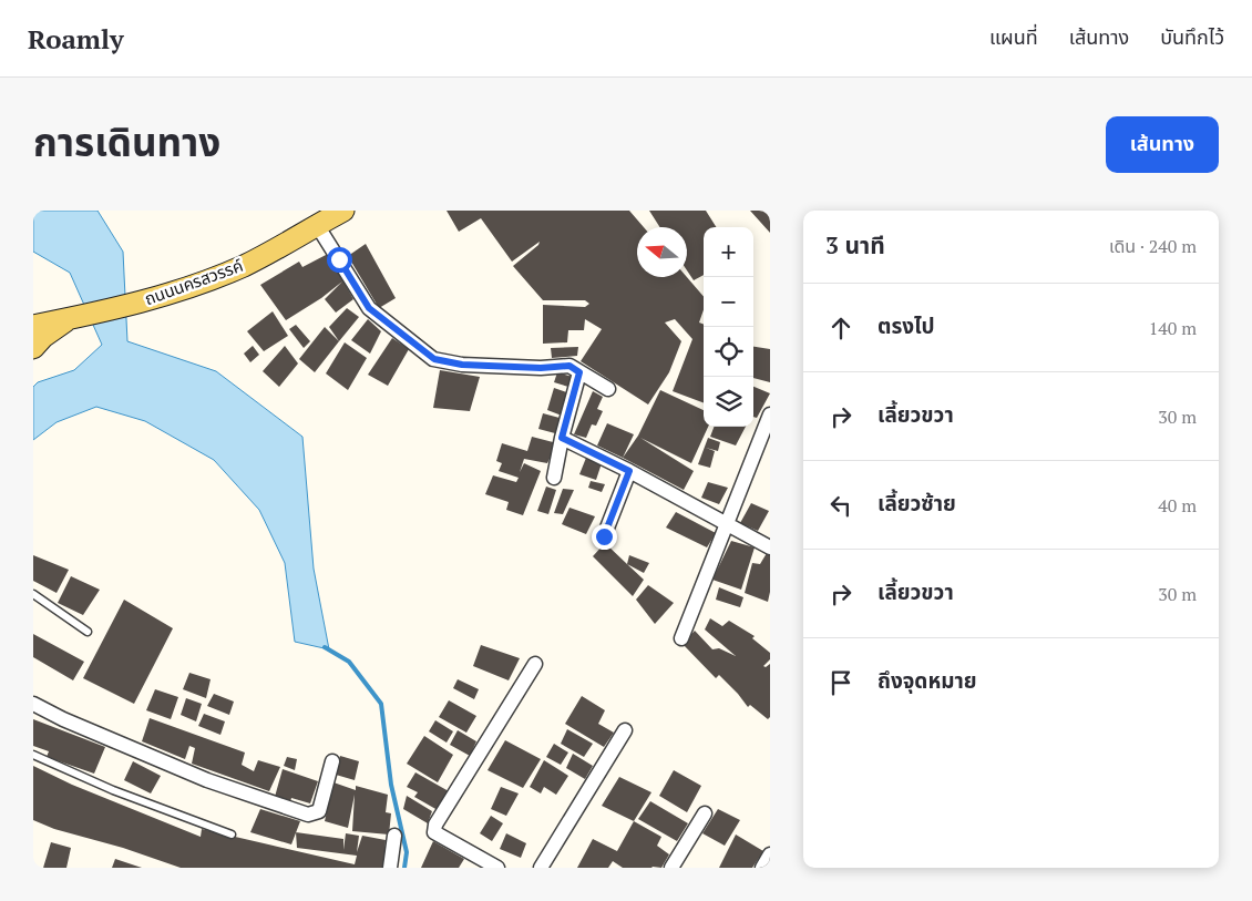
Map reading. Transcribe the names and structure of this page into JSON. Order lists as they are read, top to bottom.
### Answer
{
  "streets": {
    "main road": ["ถนนนครสวรรค์"]
  },
  "north": "left",
  "page": {
    "header": "Roamly",
    "nav": ["แผนที่", "เส้นทาง", "บันทึกไว้"],
    "title": "การเดินทาง",
    "buttons": "เส้นทาง",
    "heading": ["3 นาที", "เดิน · 240 m"],
    "map_buttons": ["+", "−"],
    "list": [
      ["ตรงไป", "140 m"],
      ["เลี้ยวขวา", "30 m"],
      ["เลี้ยวซ้าย", "40 m"],
      ["เลี้ยวขวา", "30 m"],
      "ถึงจุดหมาย"
    ]
  }
}
